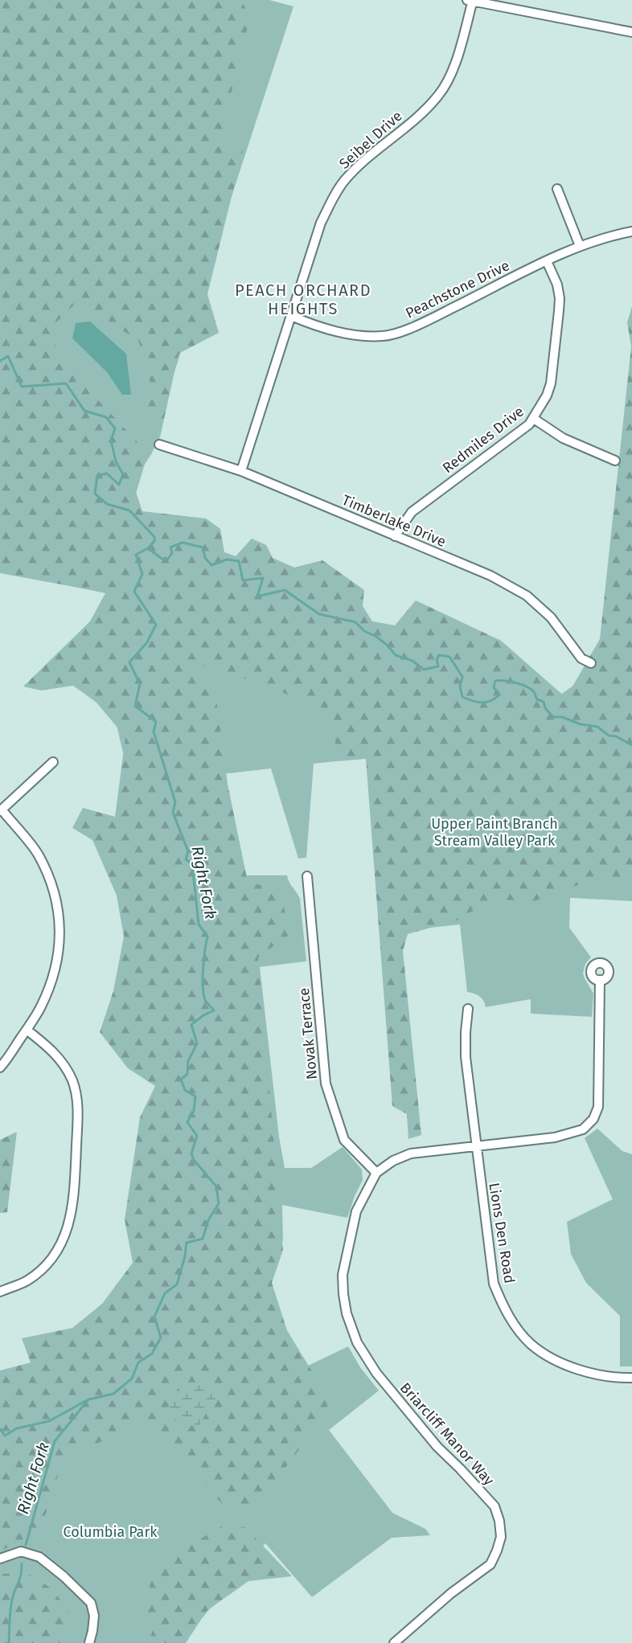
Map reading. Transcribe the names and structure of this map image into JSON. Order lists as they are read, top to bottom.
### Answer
{
  "streets": {
    "street": [
      "Seibel Drive",
      "Peachstone Drive",
      "Redmiles Drive",
      "Timberlake Drive",
      "Novak Terrace",
      "Lions Den Road",
      "Briarcliff Manor Way"
    ]
  },
  "crossings": [
    ["Seibel Drive", "Peachstone Drive"],
    ["Seibel Drive", "Timberlake Drive"],
    ["Peachstone Drive", "Redmiles Drive"],
    ["Redmiles Drive", "Timberlake Drive"],
    ["Novak Terrace", "Briarcliff Manor Way"],
    ["Lions Den Road", "Briarcliff Manor Way"]
  ],
  "districts": ["PEACH ORCHARD HEIGHTS"],
  "water": ["Right Fork"],
  "parks": ["Upper Paint Branch Stream Valley Park", "Columbia Park"]
}
